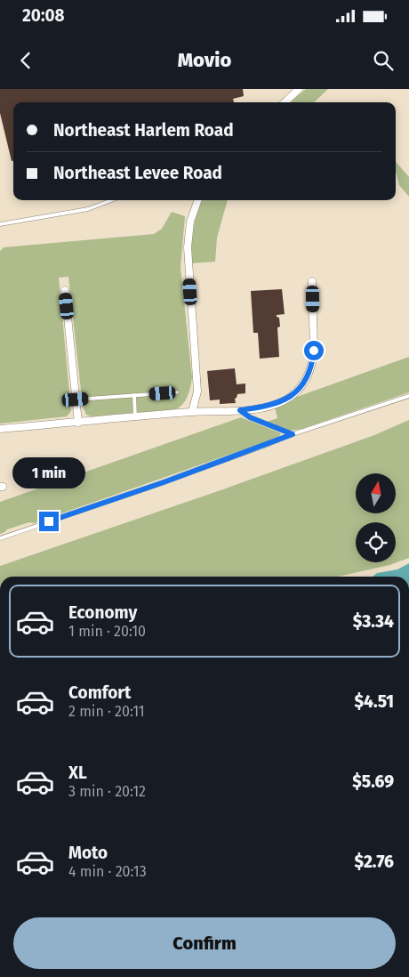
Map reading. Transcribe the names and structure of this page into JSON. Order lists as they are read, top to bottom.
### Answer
{
  "north": "top",
  "page": {
    "status": "20:08",
    "header": "Movio",
    "banner": ["Northeast Harlem Road", "Northeast Levee Road"],
    "bubble": "1 min",
    "list": [
      {
        "name": "Economy",
        "note": "1 min · 20:10",
        "value": "$3.34"
      },
      {
        "name": "Comfort",
        "note": "2 min · 20:11",
        "value": "$4.51"
      },
      {
        "name": "XL",
        "note": "3 min · 20:12",
        "value": "$5.69"
      },
      {
        "name": "Moto",
        "note": "4 min · 20:13",
        "value": "$2.76"
      }
    ],
    "buttons": "Confirm"
  }
}
